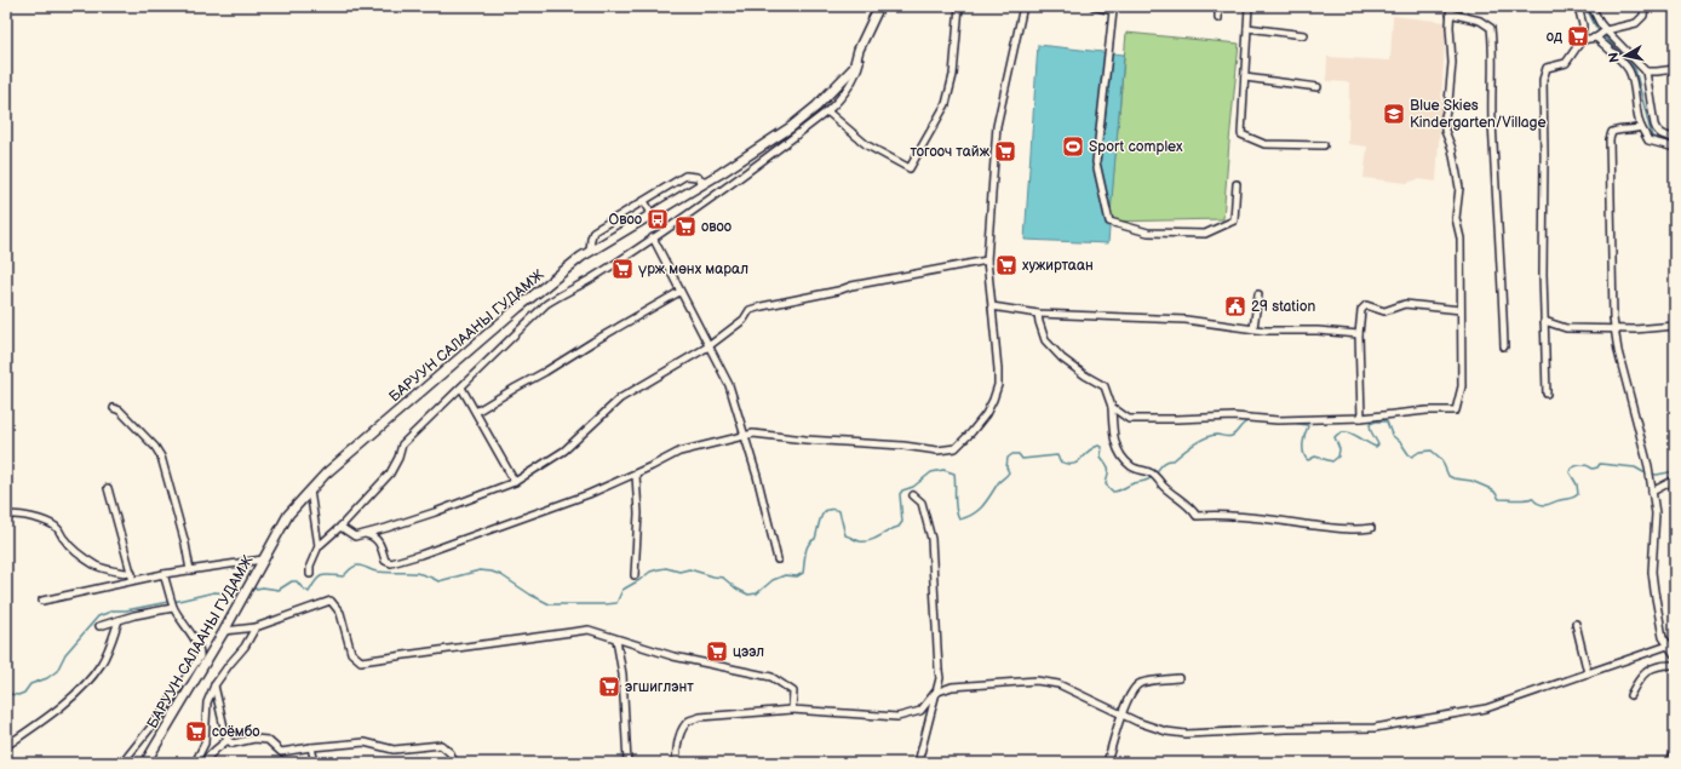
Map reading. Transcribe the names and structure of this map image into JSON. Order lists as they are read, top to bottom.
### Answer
{
  "streets": {
    "main road": ["БАРУУН САЛААНЫ ГУДАМЖ"]
  },
  "places": {
    "supermarket": [
      "од",
      "тогооч тайж",
      "овоо",
      "хужиртаан",
      "үрж мөнх марал",
      "цээл",
      "эгшиглэнт",
      "соёмбо"
    ],
    "school or university": ["Blue Skies Kindergarten/Village"],
    "sports": ["Sport complex"],
    "bus stop": ["Овоо"],
    "public building": ["29 station"]
  },
  "north": "left"
}
